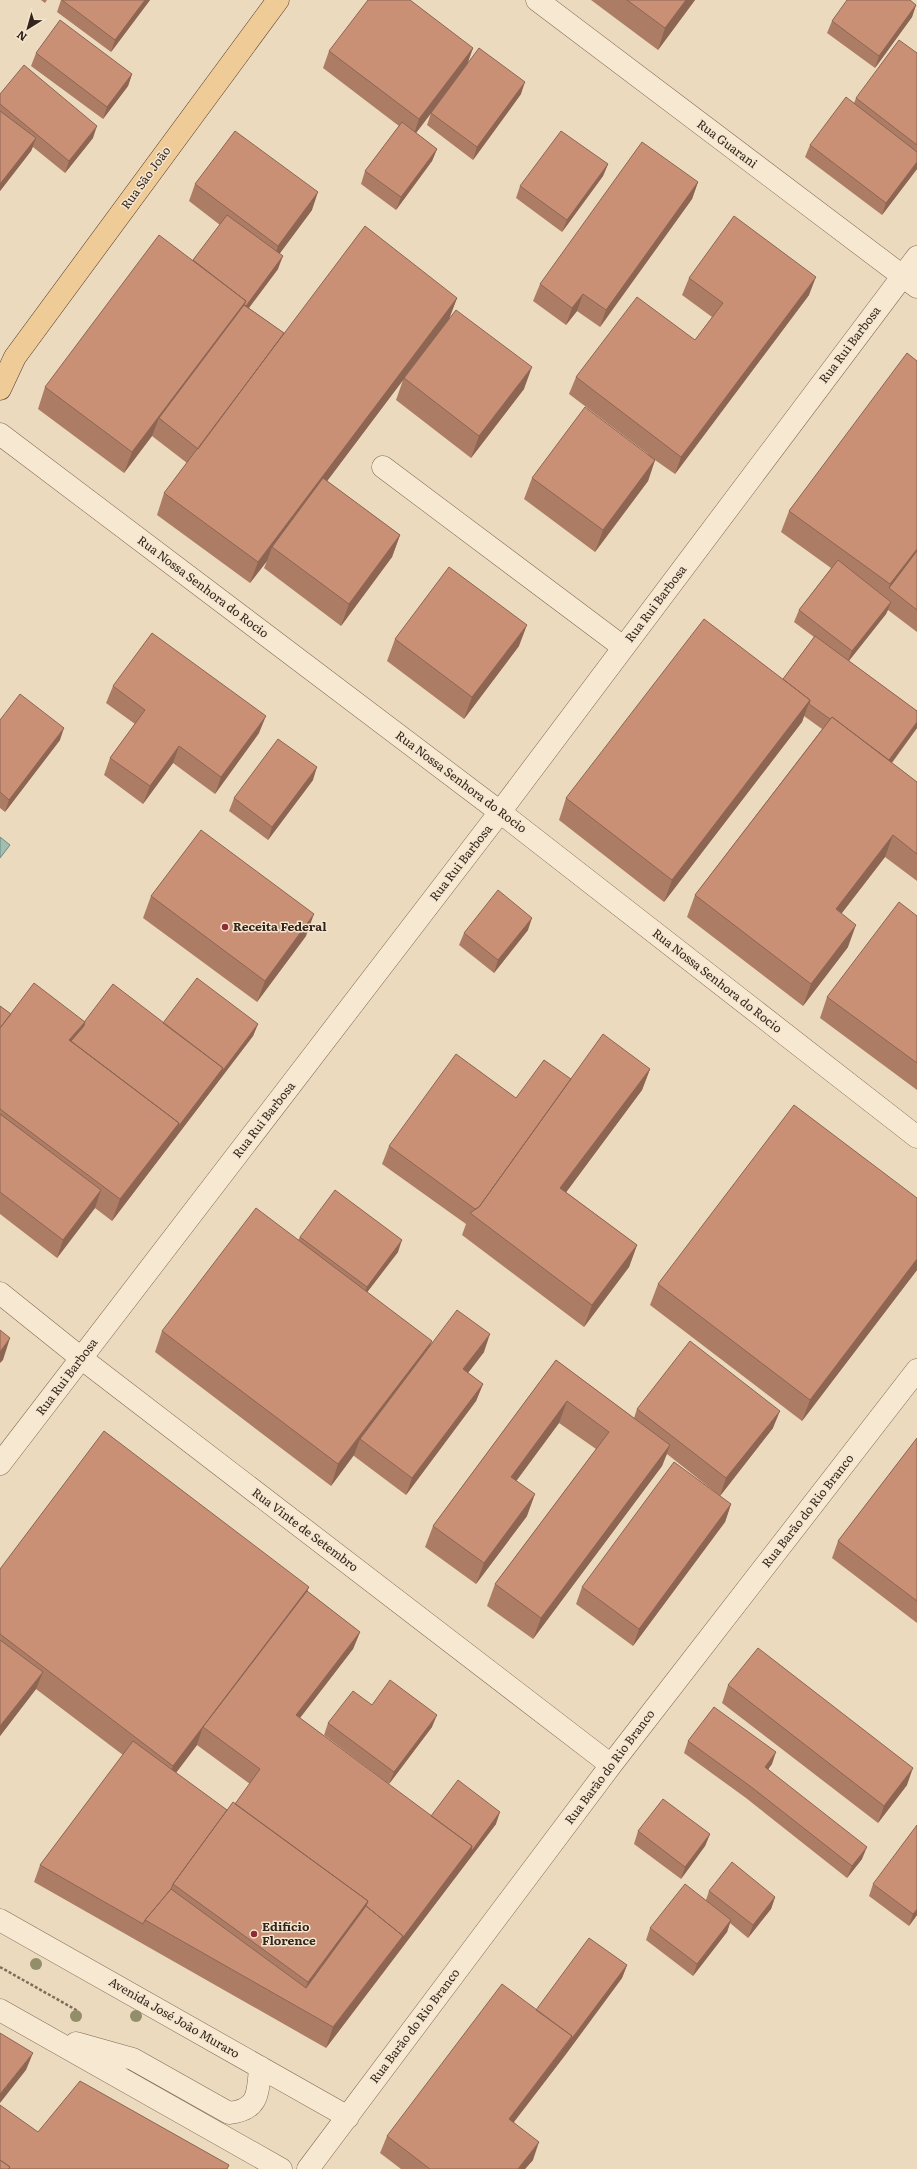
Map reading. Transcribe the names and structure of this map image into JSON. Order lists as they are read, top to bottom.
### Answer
{
  "streets": {
    "main road": ["Rua São João"],
    "street": [
      "Rua Guarani",
      "Rua Rui Barbosa",
      "Rua Nossa Senhora do Rocio",
      "Rua Barão do Rio Branco",
      "Rua Vinte de Setembro",
      "Avenida José João Muraro"
    ]
  },
  "crossings": [
    ["Rua Guarani", "Rua Rui Barbosa"],
    ["Rua Rui Barbosa", "Rua Nossa Senhora do Rocio"],
    ["Rua Rui Barbosa", "Rua Vinte de Setembro"],
    ["Rua Barão do Rio Branco", "Rua Vinte de Setembro"],
    ["Rua Barão do Rio Branco", "Avenida José João Muraro"]
  ],
  "places": ["Receita Federal", "Edifício Florence"],
  "north": "bottom left"
}
